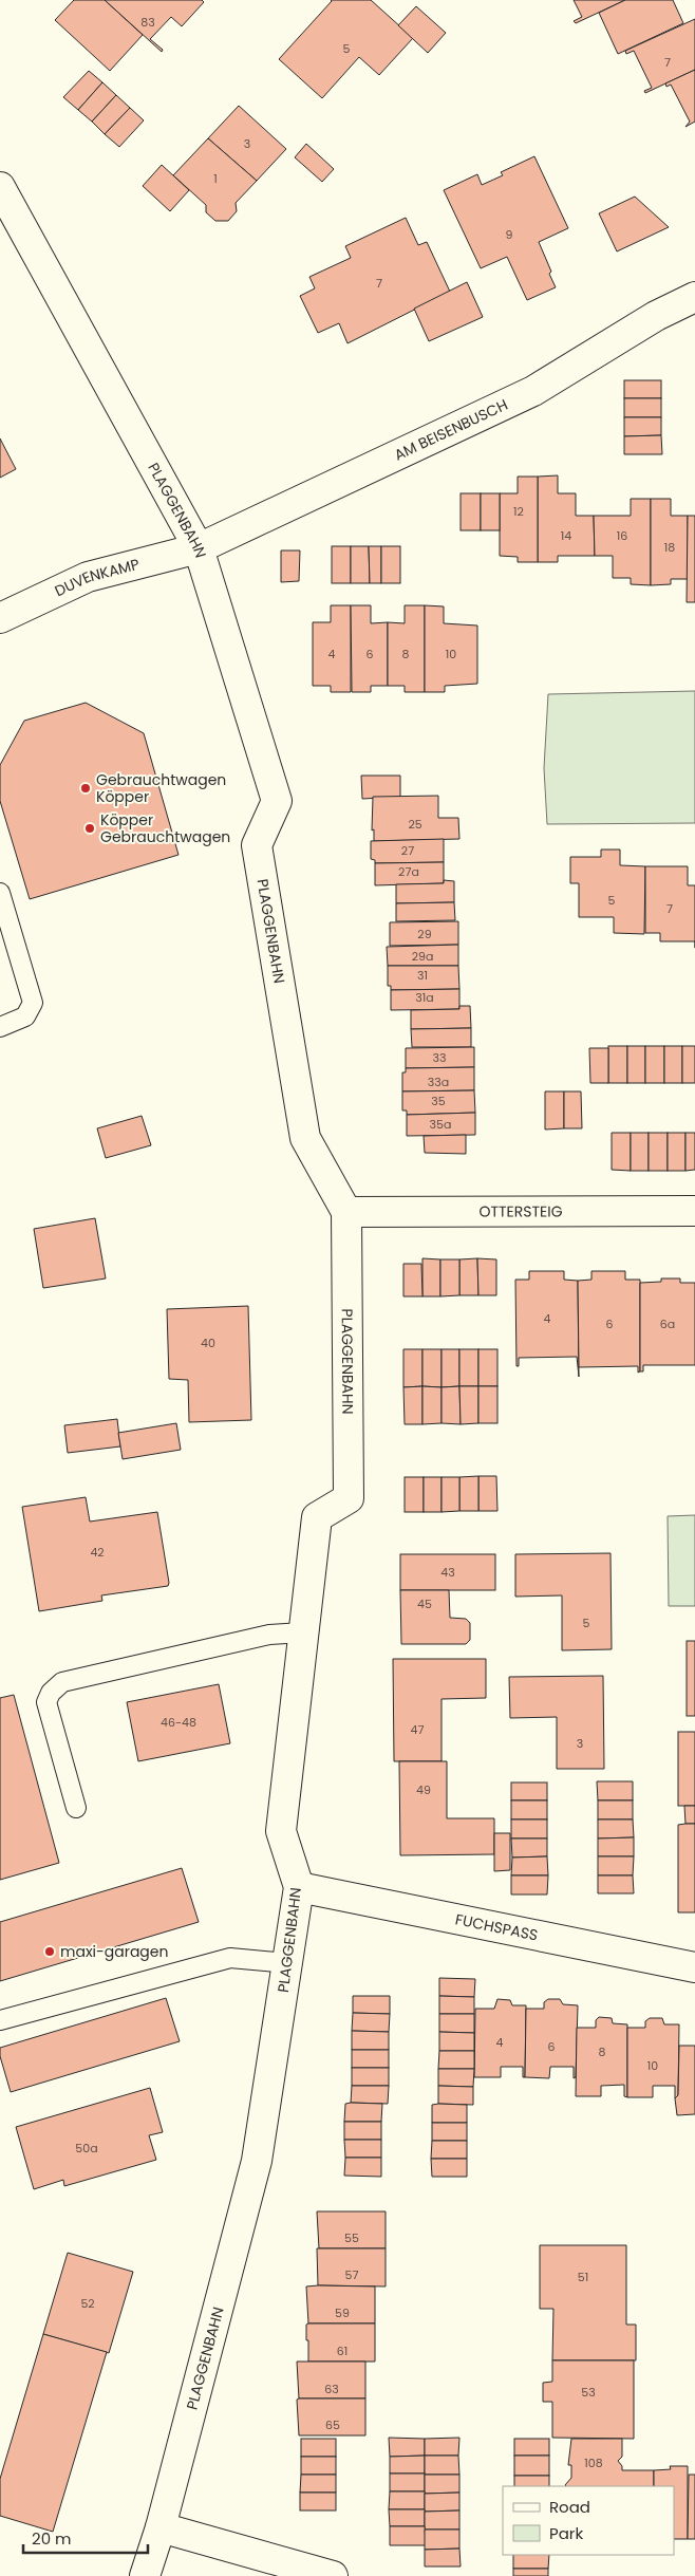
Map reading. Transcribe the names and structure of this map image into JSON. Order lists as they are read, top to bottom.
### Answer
{
  "streets": {
    "street": [
      "AM BEISENBUSCH",
      "PLAGGENBAHN",
      "DUVENKAMP",
      "OTTERSTEIG",
      "FUCHSPASS"
    ]
  },
  "crossings": [
    ["AM BEISENBUSCH", "PLAGGENBAHN"],
    ["AM BEISENBUSCH", "DUVENKAMP"],
    ["PLAGGENBAHN", "DUVENKAMP"],
    ["PLAGGENBAHN", "OTTERSTEIG"],
    ["PLAGGENBAHN", "FUCHSPASS"]
  ],
  "places": ["Gebrauchtwagen Köpper", "Köpper Gebrauchtwagen", "maxi-garagen"],
  "house_numbers": [
    "83",
    "5",
    "7",
    "3",
    "1",
    "9",
    "7",
    "12",
    "14",
    "16",
    "18",
    "4",
    "6",
    "8",
    "10",
    "25",
    "27",
    "27a",
    "5",
    "7",
    "29",
    "29a",
    "31",
    "31a",
    "33",
    "33a",
    "35",
    "35a",
    "4",
    "6",
    "6a",
    "40",
    "42",
    "43",
    "45",
    "5",
    "46-48",
    "47",
    "3",
    "49",
    "4",
    "6",
    "8",
    "10",
    "50a",
    "55",
    "57",
    "51",
    "52",
    "59",
    "61",
    "63",
    "53",
    "65",
    "108"
  ],
  "legend": ["Road", "Park"],
  "scale_bar": "20 m"
}
